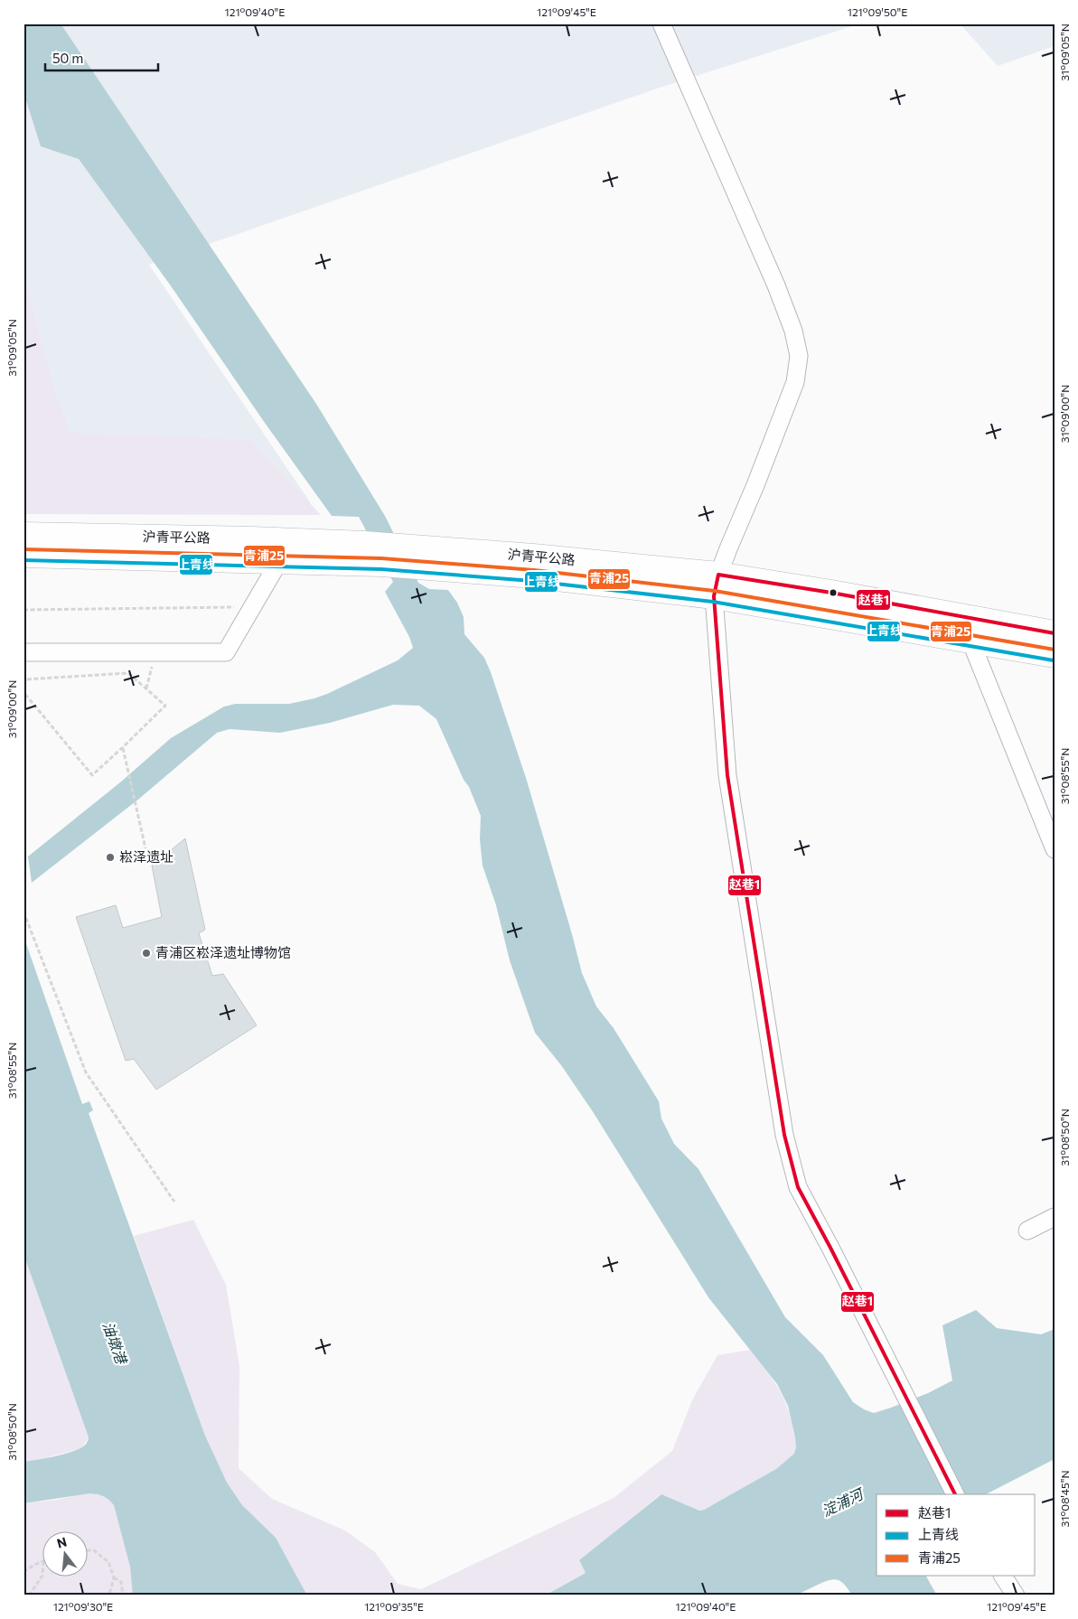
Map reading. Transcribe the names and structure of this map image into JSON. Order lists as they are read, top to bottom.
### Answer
{
  "streets": {
    "highway": ["沪青平公路"]
  },
  "water": ["油墩港", "淀浦河"],
  "places": ["崧泽遗址", "青浦区崧泽遗址博物馆"],
  "lines": ["transit line 青浦25", "transit line 上青线", "transit line 赵巷1"],
  "legend": ["赵巷1", "上青线", "青浦25"],
  "scale_bar": "50 m",
  "north": "top",
  "coordinates": [
    "121°09'40\"E",
    "121°09'45\"E",
    "121°09'50\"E",
    "31°09'05\"N",
    "31°09'00\"N",
    "31°08'55\"N",
    "31°08'50\"N",
    "31°08'45\"N",
    "121°09'30\"E",
    "121°09'35\"E"
  ]
}
